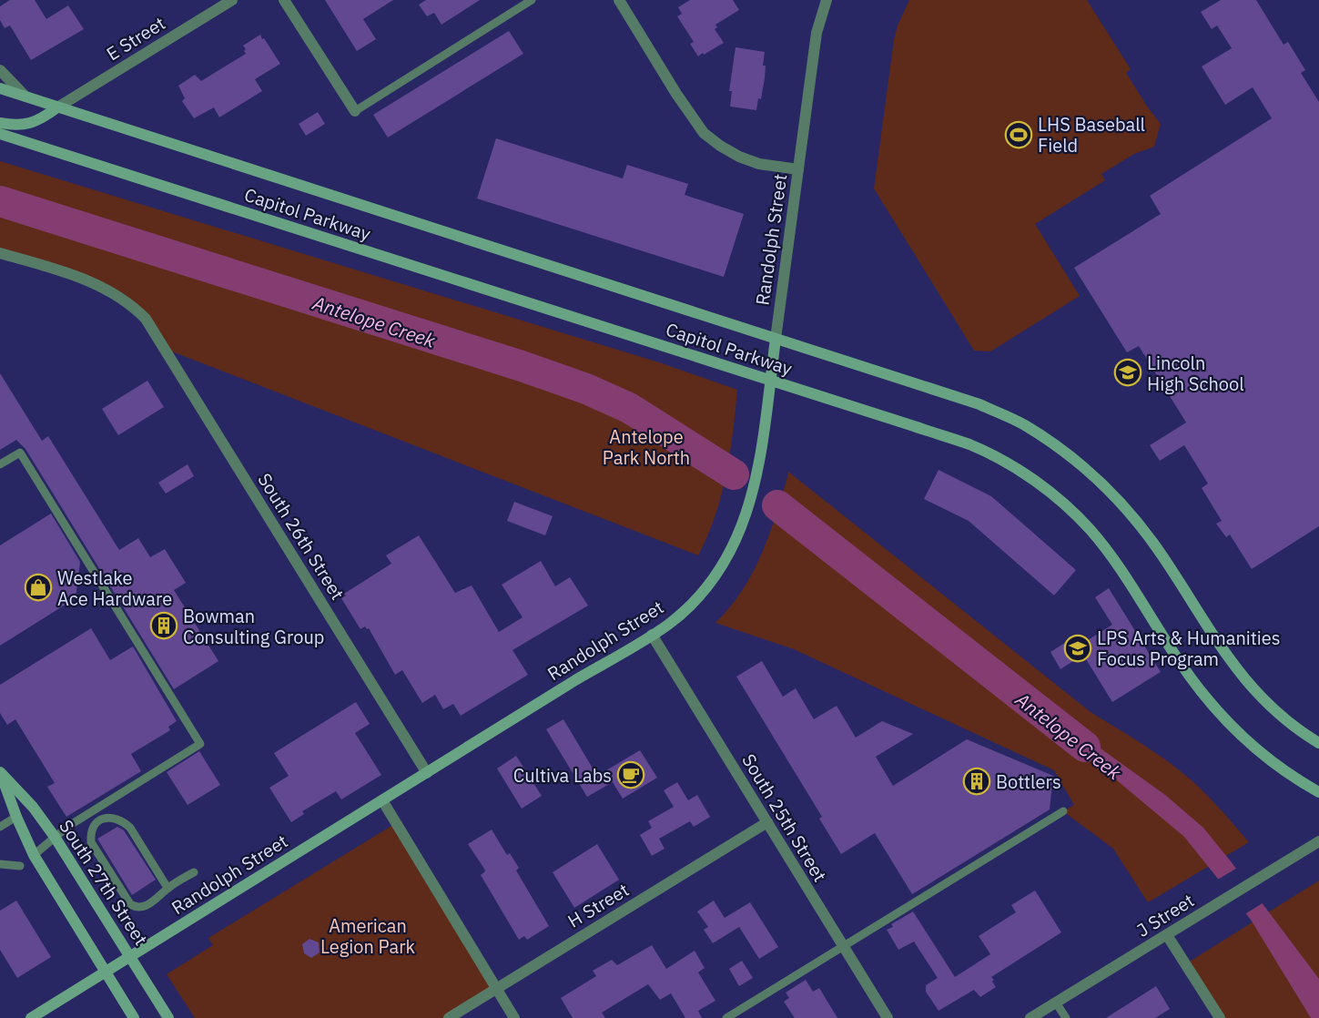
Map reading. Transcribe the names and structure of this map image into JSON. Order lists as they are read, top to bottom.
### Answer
{
  "streets": {
    "main road": ["Capitol Parkway", "Randolph Street", "South 27th Street"],
    "street": [
      "E Street",
      "South 26th Street",
      "South 25th Street",
      "H Street",
      "J Street"
    ]
  },
  "crossings": [
    ["E Street", "Capitol Parkway"],
    ["Capitol Parkway", "Randolph Street"],
    ["Randolph Street", "South 26th Street"],
    ["Randolph Street", "South 25th Street"],
    ["Randolph Street", "South 27th Street"],
    ["South 25th Street", "H Street"]
  ],
  "water": ["Antelope Creek"],
  "parks": ["Antelope Park North", "American Legion Park"],
  "places": {
    "sports": ["LHS Baseball Field"],
    "school or university": ["Lincoln High School", "LPS Arts & Humanities Focus Program"],
    "shop": ["Westlake Ace Hardware"],
    "building": ["Bowman Consulting Group", "Bottlers"],
    "cafe": ["Cultiva Labs"]
  }
}
